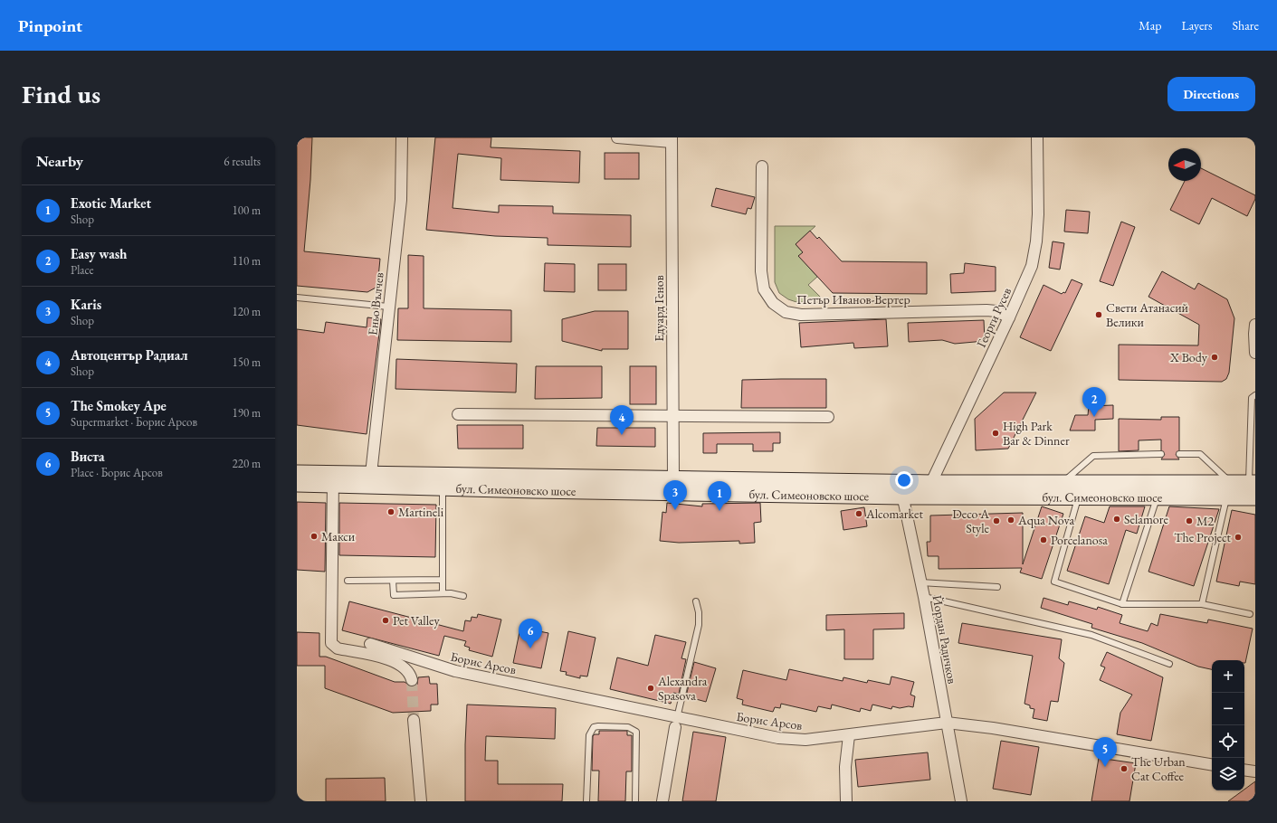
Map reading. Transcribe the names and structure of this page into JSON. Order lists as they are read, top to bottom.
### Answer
{
  "streets": {
    "main road": ["бул. Симеоновско шосе"],
    "street": [
      "Петър Иванов-Вертер",
      "Еньо Вълчев",
      "Едуард Генов",
      "Георги Русев",
      "Йордан Радичков",
      "Борис Арсов"
    ]
  },
  "crossings": [
    ["Петър Иванов-Вертер", "Георги Русев"],
    ["Еньо Вълчев", "бул. Симеоновско шосе"],
    ["Едуард Генов", "бул. Симеоновско шосе"],
    ["Георги Русев", "бул. Симеоновско шосе"],
    ["бул. Симеоновско шосе", "Йордан Радичков"],
    ["Йордан Радичков", "Борис Арсов"]
  ],
  "places": [
    "Свети Атанасий Велики",
    "X Body",
    "High Park Bar & Dinner",
    "Martineli",
    "Alcomarket",
    "Selamore",
    "Aqua Nova",
    "Deco A Style",
    "M2",
    "Макси",
    "The Project",
    "Porcelanosa",
    "Pet Valley",
    "Alexandra Spasova",
    "The Urban Cat Coffee"
  ],
  "north": "left",
  "page": {
    "header": "Pinpoint",
    "nav": ["Map", "Layers", "Share"],
    "buttons": "Directions",
    "title": "Find us",
    "heading": ["Nearby", "6 results"],
    "list": [
      {
        "mark": "1",
        "name": "Exotic Market",
        "note": "Shop",
        "value": "100 m"
      },
      {
        "mark": "2",
        "name": "Easy wash",
        "note": "Place",
        "value": "110 m"
      },
      {
        "mark": "3",
        "name": "Karis",
        "note": "Shop",
        "value": "120 m"
      },
      {
        "mark": "4",
        "name": "Автоцентър Радиал",
        "note": "Shop",
        "value": "150 m"
      },
      {
        "mark": "5",
        "name": "The Smokey Ape",
        "note": "Supermarket · Борис Арсов",
        "value": "190 m"
      },
      {
        "mark": "6",
        "name": "Виста",
        "note": "Place · Борис Арсов",
        "value": "220 m"
      }
    ],
    "pins": [
      "2",
      "4",
      "3",
      "1",
      "6",
      "5"
    ],
    "map_buttons": ["+", "−"]
  }
}
